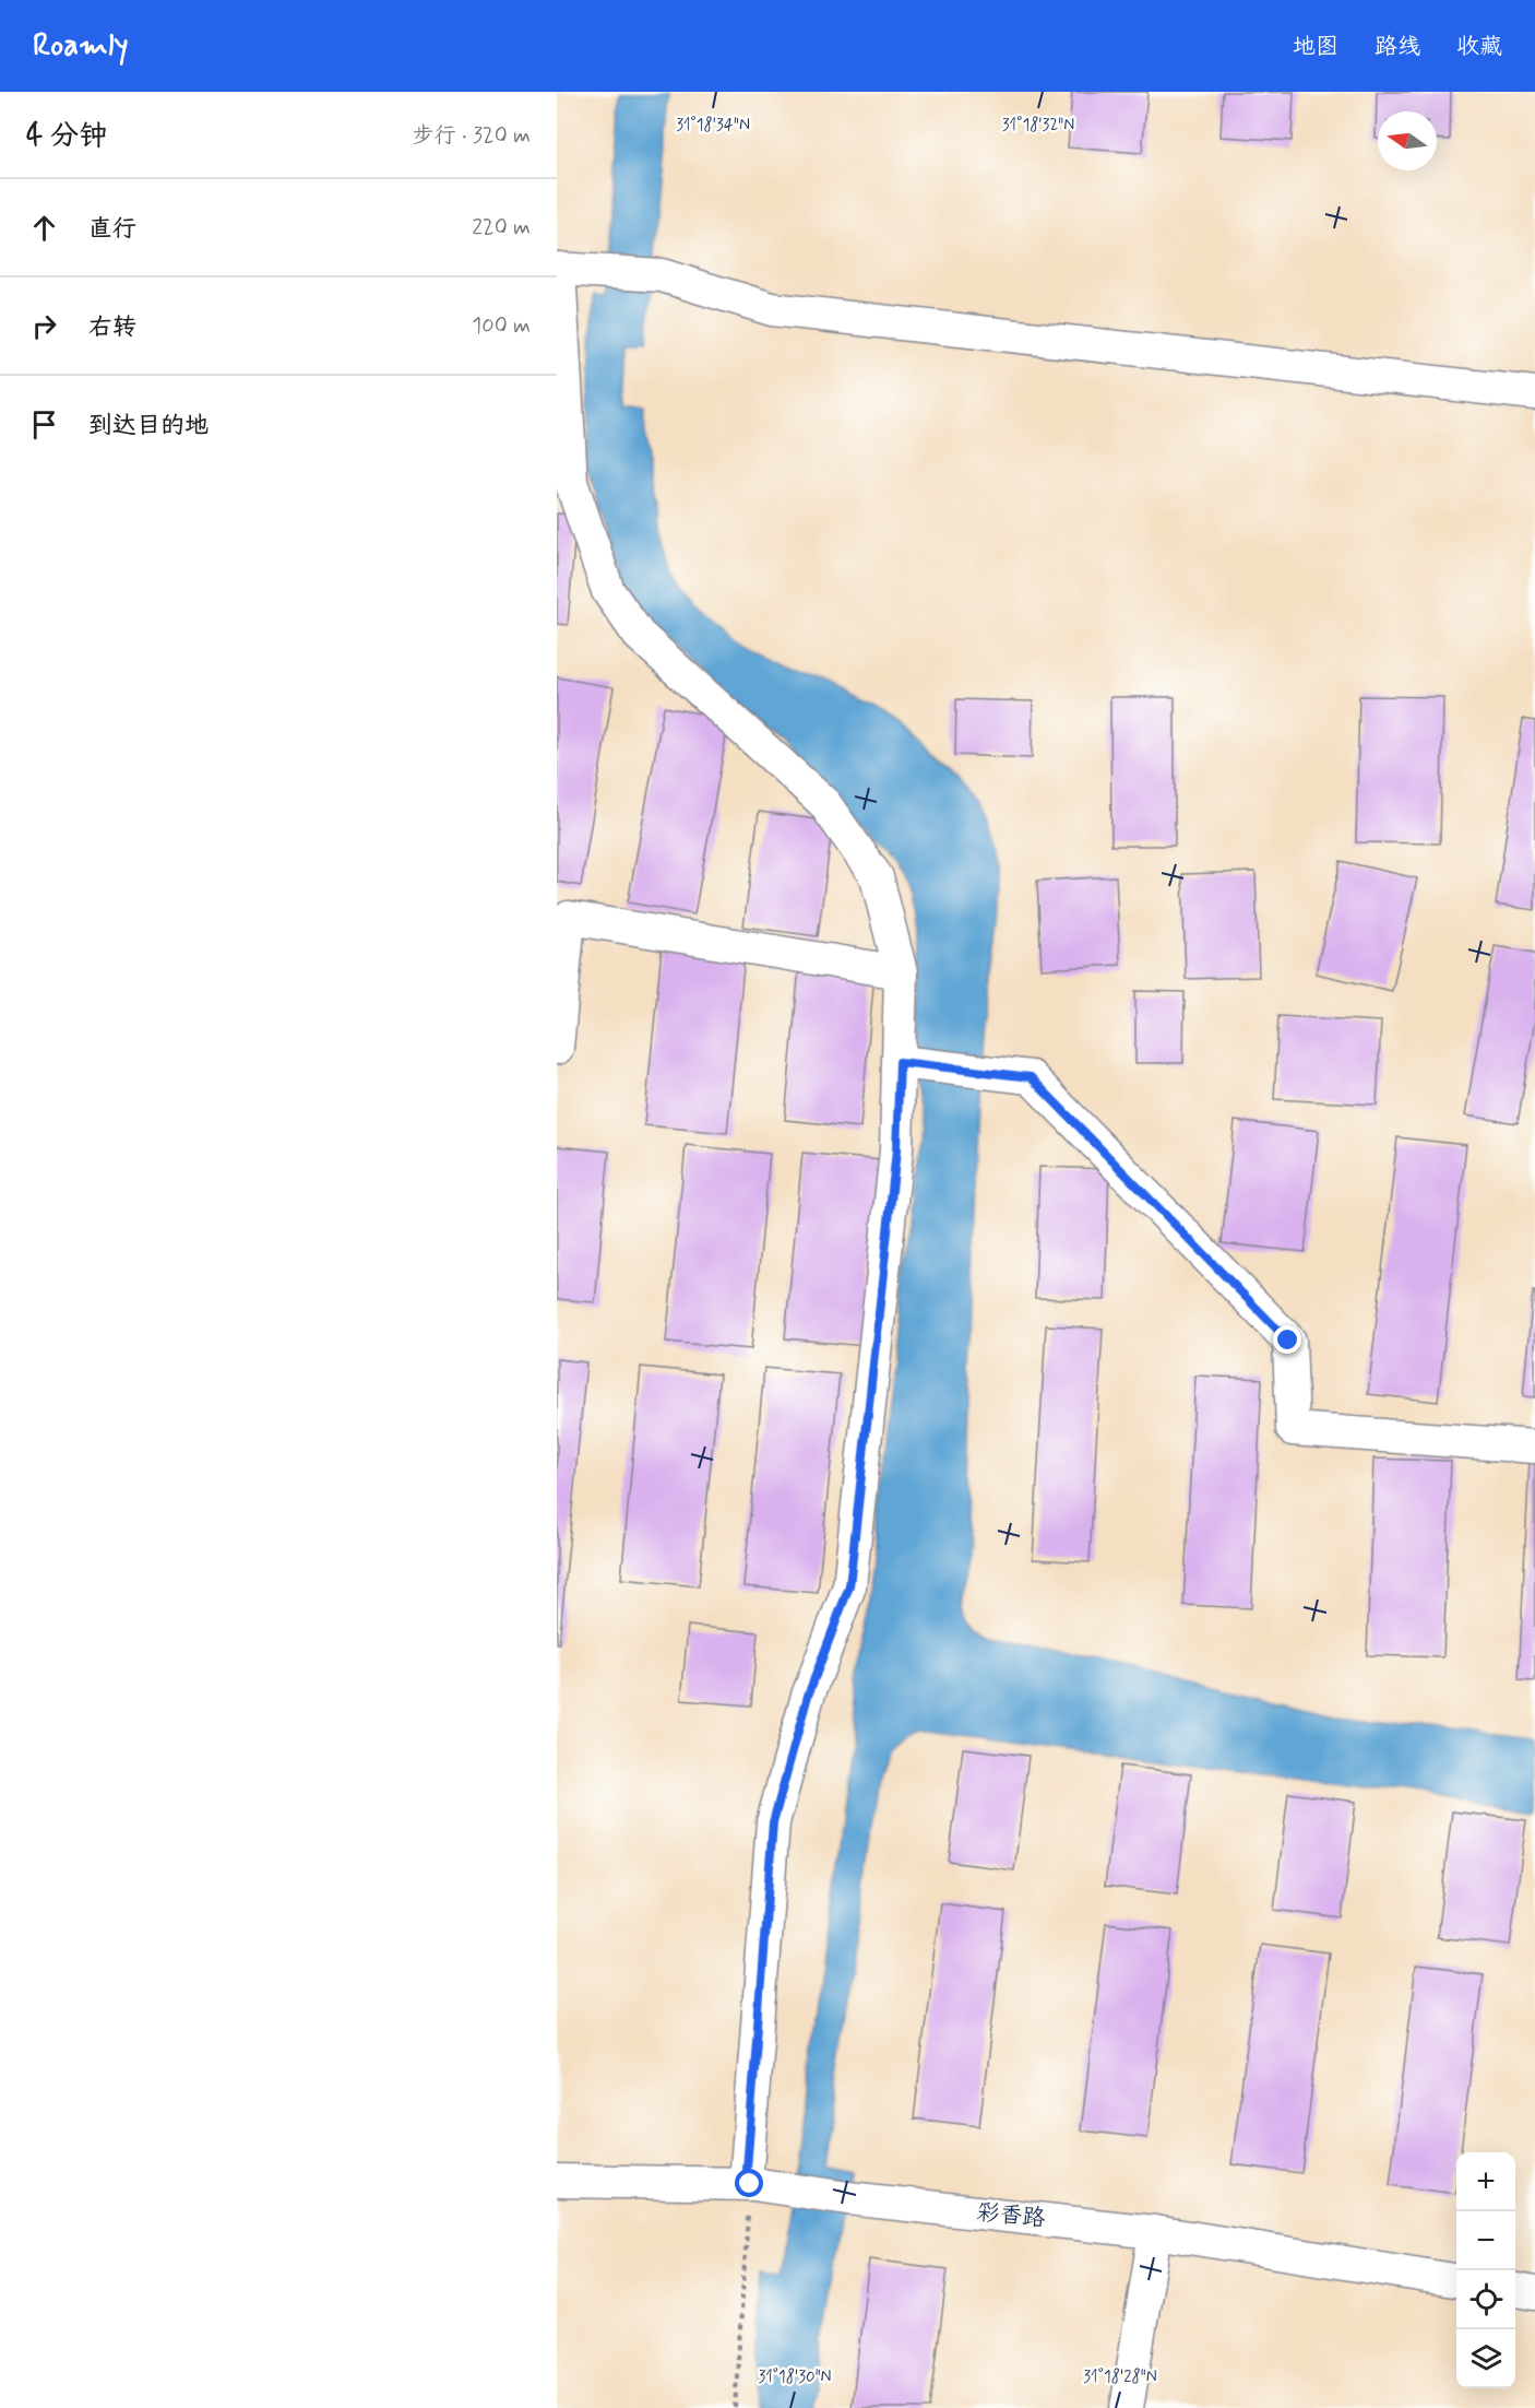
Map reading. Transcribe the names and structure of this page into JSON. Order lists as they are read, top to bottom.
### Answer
{
  "streets": {
    "street": ["彩香路"]
  },
  "north": "left",
  "page": {
    "header": "Roamly",
    "nav": ["地图", "路线", "收藏"],
    "heading": ["4 分钟", "步行 · 320 m"],
    "list": [
      ["直行", "220 m"],
      ["右转", "100 m"],
      "到达目的地"
    ],
    "map_buttons": ["+", "−"]
  },
  "coordinates": [
    "31°18'34\"N",
    "31°18'32\"N",
    "31°18'30\"N",
    "31°18'28\"N"
  ]
}
